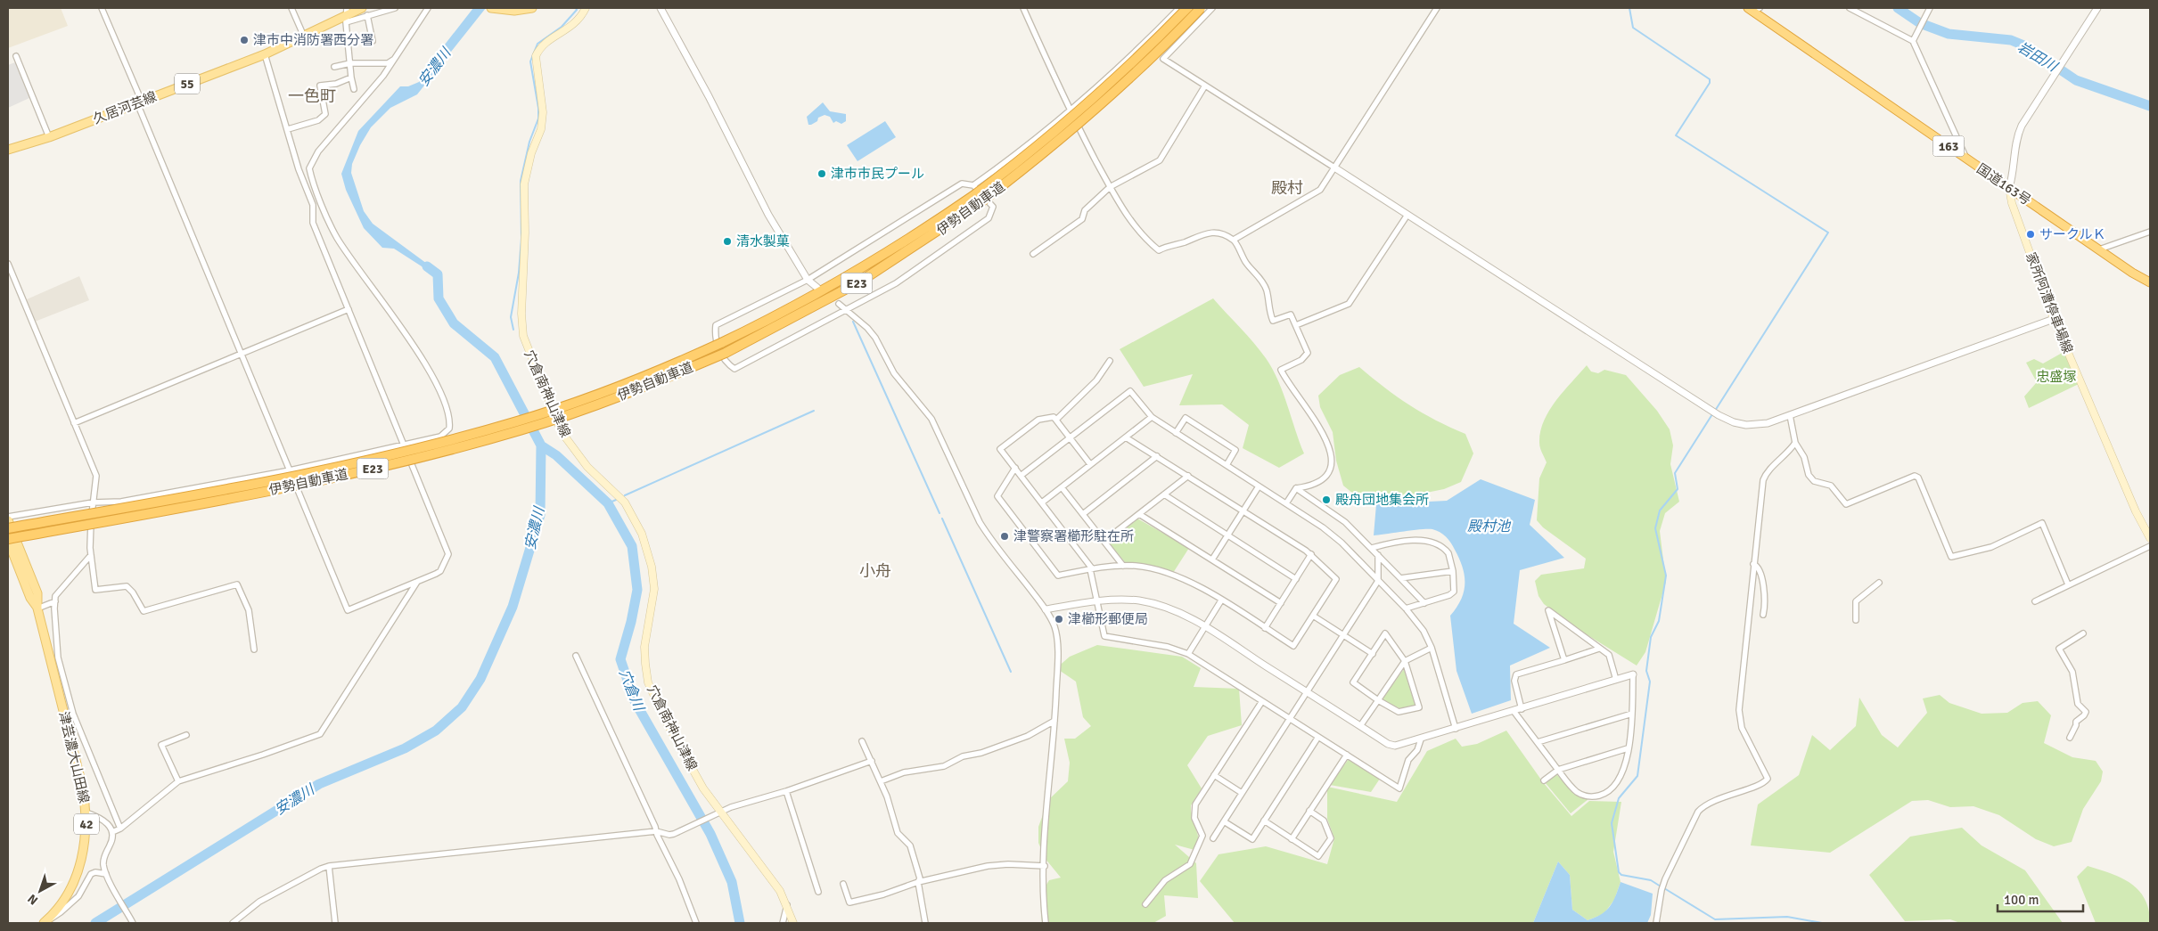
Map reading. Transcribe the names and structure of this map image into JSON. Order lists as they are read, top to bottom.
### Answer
{
  "streets": {
    "highway": [
      "163",
      "国道163号",
      "伊勢自動車道",
      "E23"
    ],
    "main road": [
      "55",
      "久居河芸線",
      "家所阿漕停車場線",
      "穴倉南神山津線",
      "津芸濃大山田線",
      "42"
    ]
  },
  "crossings": [
    ["国道163号", "家所阿漕停車場線"],
    ["伊勢自動車道", "津芸濃大山田線"]
  ],
  "districts": ["一色町", "殿村", "小舟"],
  "water": [
    "岩田川",
    "安濃川",
    "殿村池",
    "穴倉川"
  ],
  "parks": ["忠盛塚"],
  "places": [
    "津市中消防署西分署",
    "津市市民プール",
    "サークルＫ",
    "清水製菓",
    "殿舟団地集会所",
    "津警察署櫛形駐在所",
    "津櫛形郵便局"
  ],
  "scale_bar": "100 m",
  "north": "bottom left"
}
